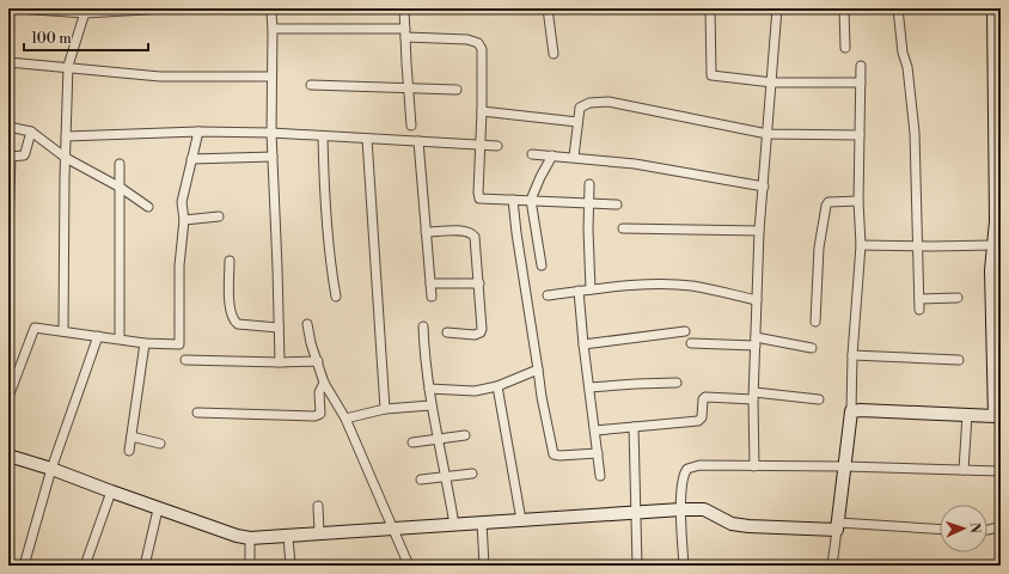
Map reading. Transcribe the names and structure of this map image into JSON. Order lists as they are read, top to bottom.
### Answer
{
  "scale_bar": "100 m",
  "north": "right"
}
